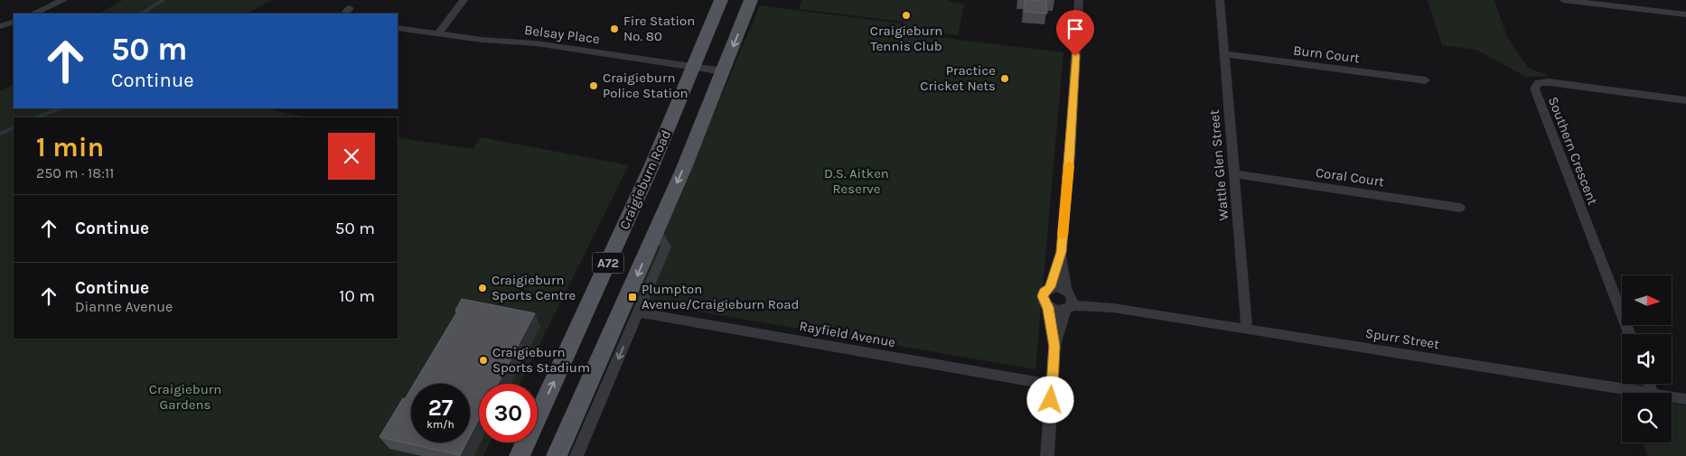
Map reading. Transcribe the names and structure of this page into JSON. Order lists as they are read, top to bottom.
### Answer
{
  "streets": {
    "main road": ["Craigieburn Road", "A72"],
    "street": [
      "Belsay Place",
      "Burn Court",
      "Southern Crescent",
      "Wattle Glen Street",
      "Coral Court",
      "Rayfield Avenue",
      "Spurr Street"
    ]
  },
  "crossings": [
    ["Belsay Place", "Craigieburn Road"],
    ["Belsay Place", "A72"],
    ["Burn Court", "Wattle Glen Street"],
    ["Wattle Glen Street", "Coral Court"],
    ["Wattle Glen Street", "Spurr Street"]
  ],
  "parks": ["D.S. Aitken Reserve", "Craigieburn Gardens"],
  "places": {
    "other": [
      "Craigieburn Tennis Club",
      "Fire Station No. 80",
      "Practice Cricket Nets",
      "Craigieburn Police Station",
      "Craigieburn Sports Centre",
      "Craigieburn Sports Stadium"
    ],
    "transit": ["Plumpton Avenue/Craigieburn Road"]
  },
  "north": "right",
  "page": {
    "turn": ["50 m", "Continue"],
    "heading": ["1 min", "250 m · 18:11"],
    "list": [
      {
        "name": "Continue",
        "value": "50 m"
      },
      {
        "name": "Continue",
        "note": "Dianne Avenue",
        "value": "10 m"
      }
    ],
    "speed": "27 km/h",
    "limit": "30"
  }
}
